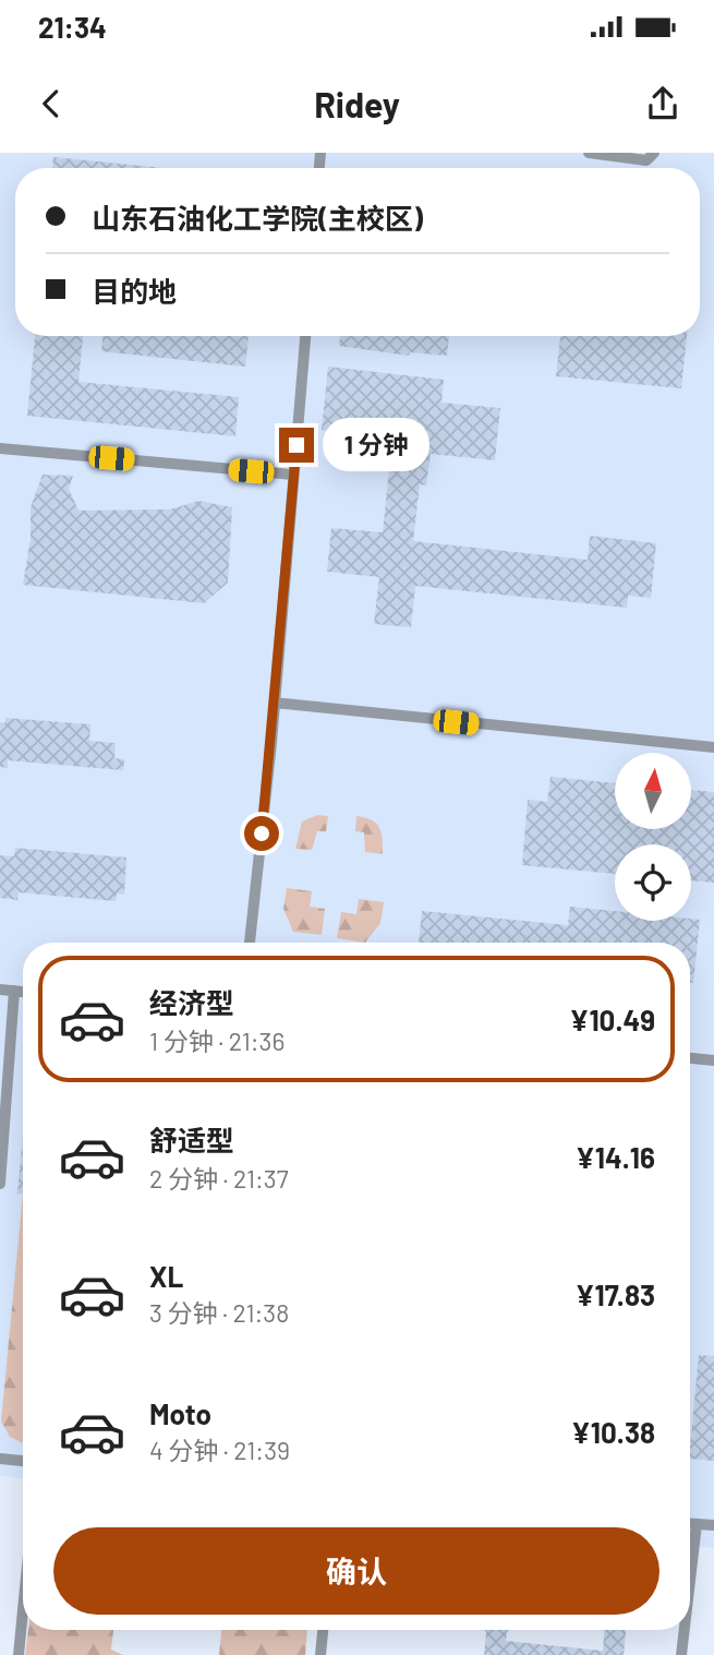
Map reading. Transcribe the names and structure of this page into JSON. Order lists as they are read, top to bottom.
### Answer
{
  "north": "top",
  "page": {
    "status": "21:34",
    "header": "Ridey",
    "banner": ["山东石油化工学院(主校区)", "目的地"],
    "bubble": "1 分钟",
    "list": [
      {
        "name": "经济型",
        "note": "1 分钟 · 21:36",
        "value": "¥10.49"
      },
      {
        "name": "舒适型",
        "note": "2 分钟 · 21:37",
        "value": "¥14.16"
      },
      {
        "name": "XL",
        "note": "3 分钟 · 21:38",
        "value": "¥17.83"
      },
      {
        "name": "Moto",
        "note": "4 分钟 · 21:39",
        "value": "¥10.38"
      }
    ],
    "buttons": "确认"
  }
}
